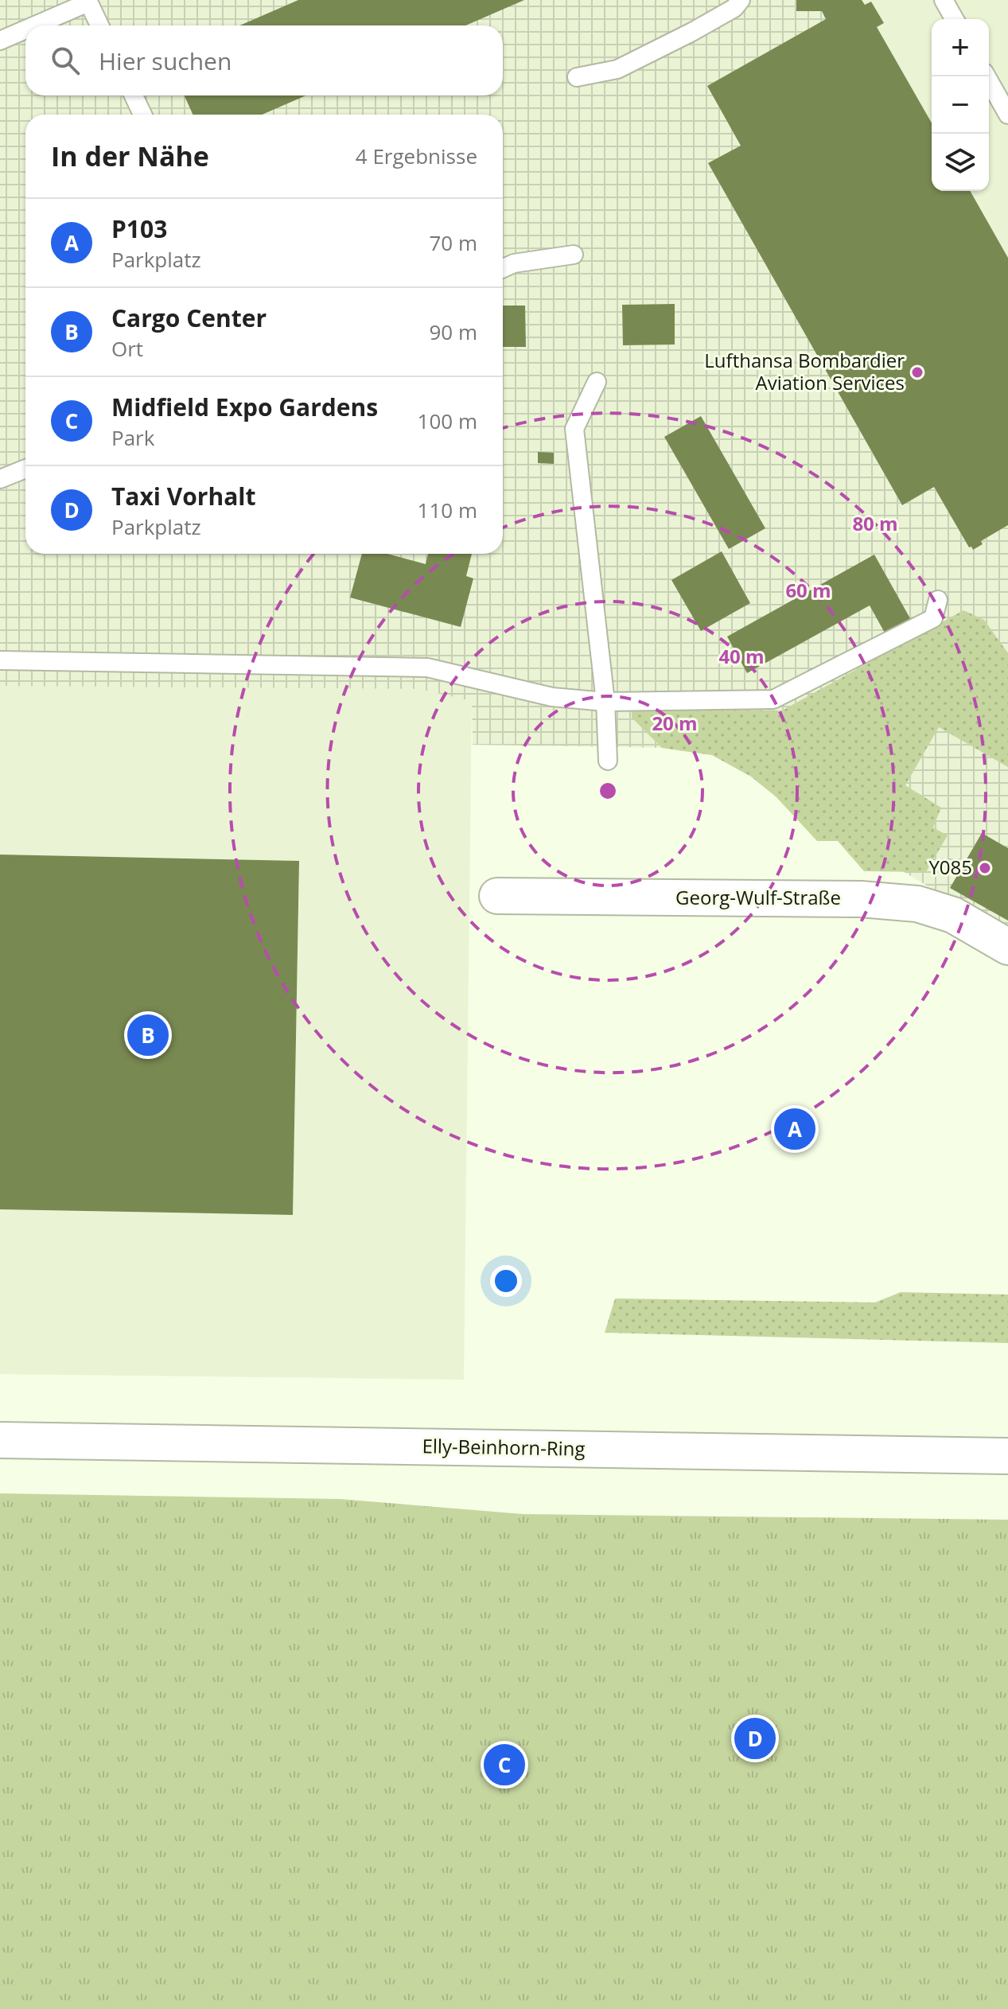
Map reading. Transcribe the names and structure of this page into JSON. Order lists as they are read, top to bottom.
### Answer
{
  "streets": {
    "street": ["Georg-Wulf-Straße", "Elly-Beinhorn-Ring"]
  },
  "places": ["Lufthansa Bombardier Aviation Services", "Y085"],
  "page": {
    "map_buttons": ["+", "−"],
    "search": "Hier suchen",
    "heading": ["In der Nähe", "4 Ergebnisse"],
    "list": [
      {
        "mark": "A",
        "name": "P103",
        "note": "Parkplatz",
        "value": "70 m"
      },
      {
        "mark": "B",
        "name": "Cargo Center",
        "note": "Ort",
        "value": "90 m"
      },
      {
        "mark": "C",
        "name": "Midfield Expo Gardens",
        "note": "Park",
        "value": "100 m"
      },
      {
        "mark": "D",
        "name": "Taxi Vorhalt",
        "note": "Parkplatz",
        "value": "110 m"
      }
    ],
    "pins": [
      "B",
      "A",
      "D",
      "C"
    ]
  },
  "rings": [
    "80 m",
    "60 m",
    "40 m",
    "20 m"
  ]
}
